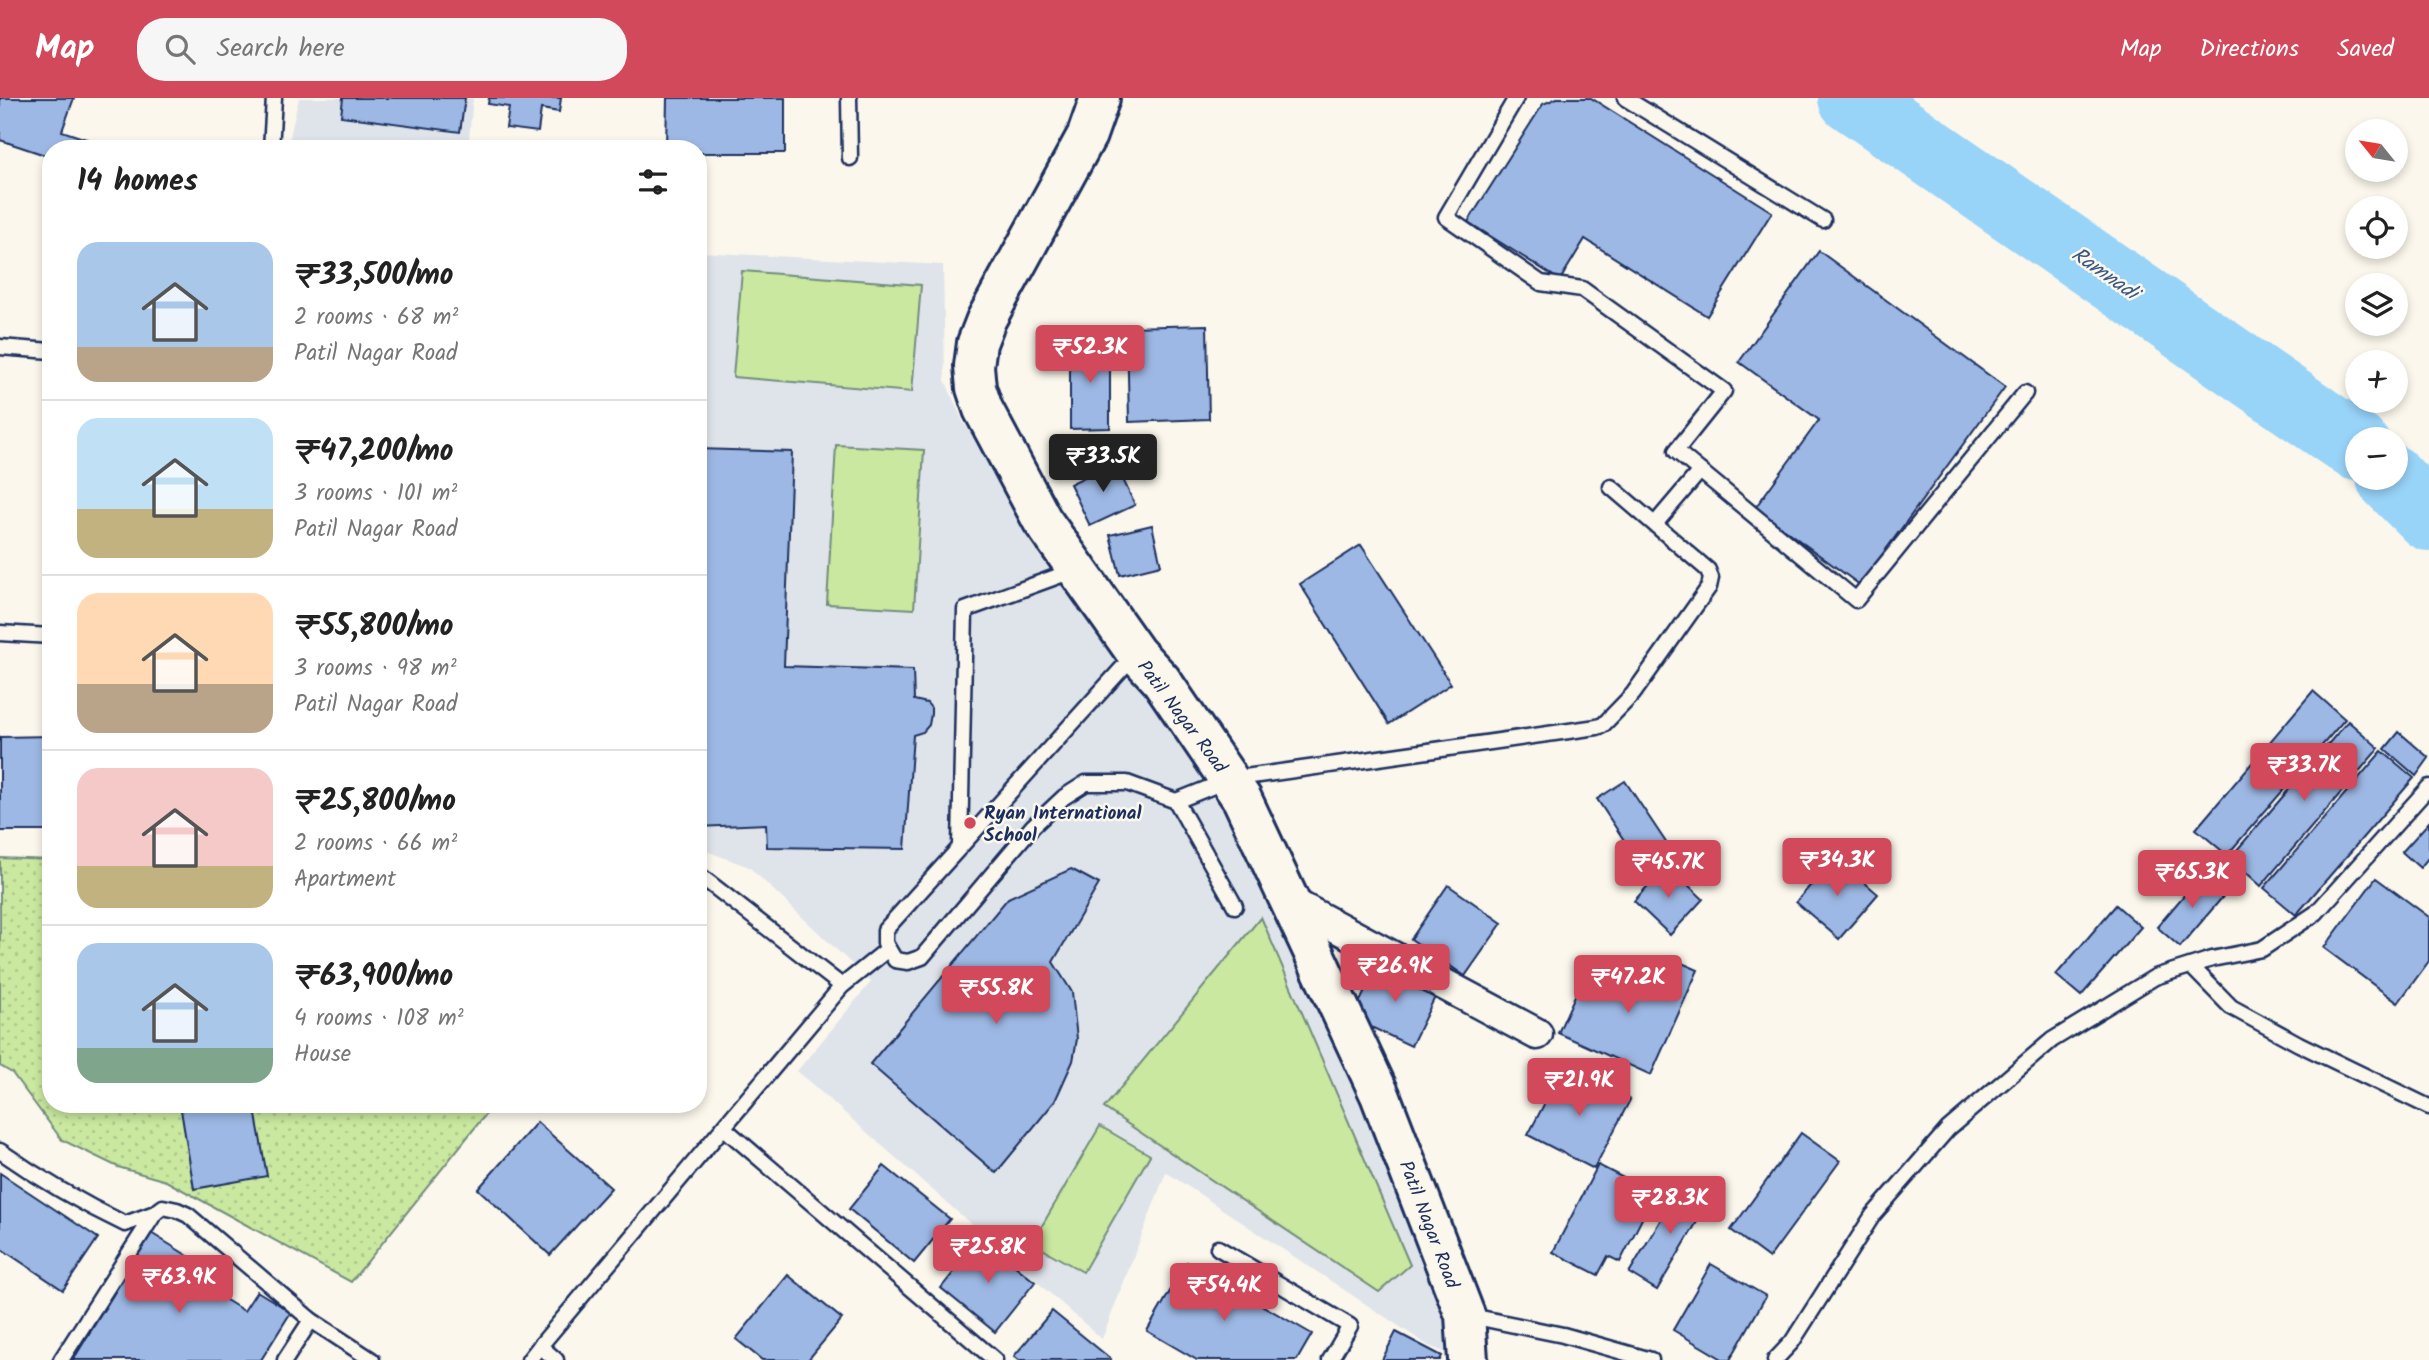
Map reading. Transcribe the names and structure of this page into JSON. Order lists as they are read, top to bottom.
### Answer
{
  "streets": {
    "street": ["Patil Nagar Road"]
  },
  "water": ["Ramnadi"],
  "places": ["Ryan International School"],
  "north": "top left",
  "page": {
    "header": "Map",
    "search": "Search here",
    "nav": ["Map", "Directions", "Saved"],
    "map_buttons": ["+", "−"],
    "heading": "14 homes",
    "list": [
      {
        "name": "₹33,500/mo",
        "note": "2 rooms · 68 m² · Patil Nagar Road"
      },
      {
        "name": "₹47,200/mo",
        "note": "3 rooms · 101 m² · Patil Nagar Road"
      },
      {
        "name": "₹55,800/mo",
        "note": "3 rooms · 98 m² · Patil Nagar Road"
      },
      {
        "name": "₹25,800/mo",
        "note": "2 rooms · 66 m² · Apartment"
      },
      {
        "name": "₹63,900/mo",
        "note": "4 rooms · 108 m² · House"
      }
    ],
    "price": [
      "₹52.3K",
      "₹33.5K",
      "₹33.7K",
      "₹34.3K",
      "₹45.7K",
      "₹65.3K",
      "₹26.9K",
      "₹47.2K",
      "₹55.8K",
      "₹21.9K",
      "₹28.3K",
      "₹25.8K",
      "₹63.9K",
      "₹54.4K"
    ]
  }
}
